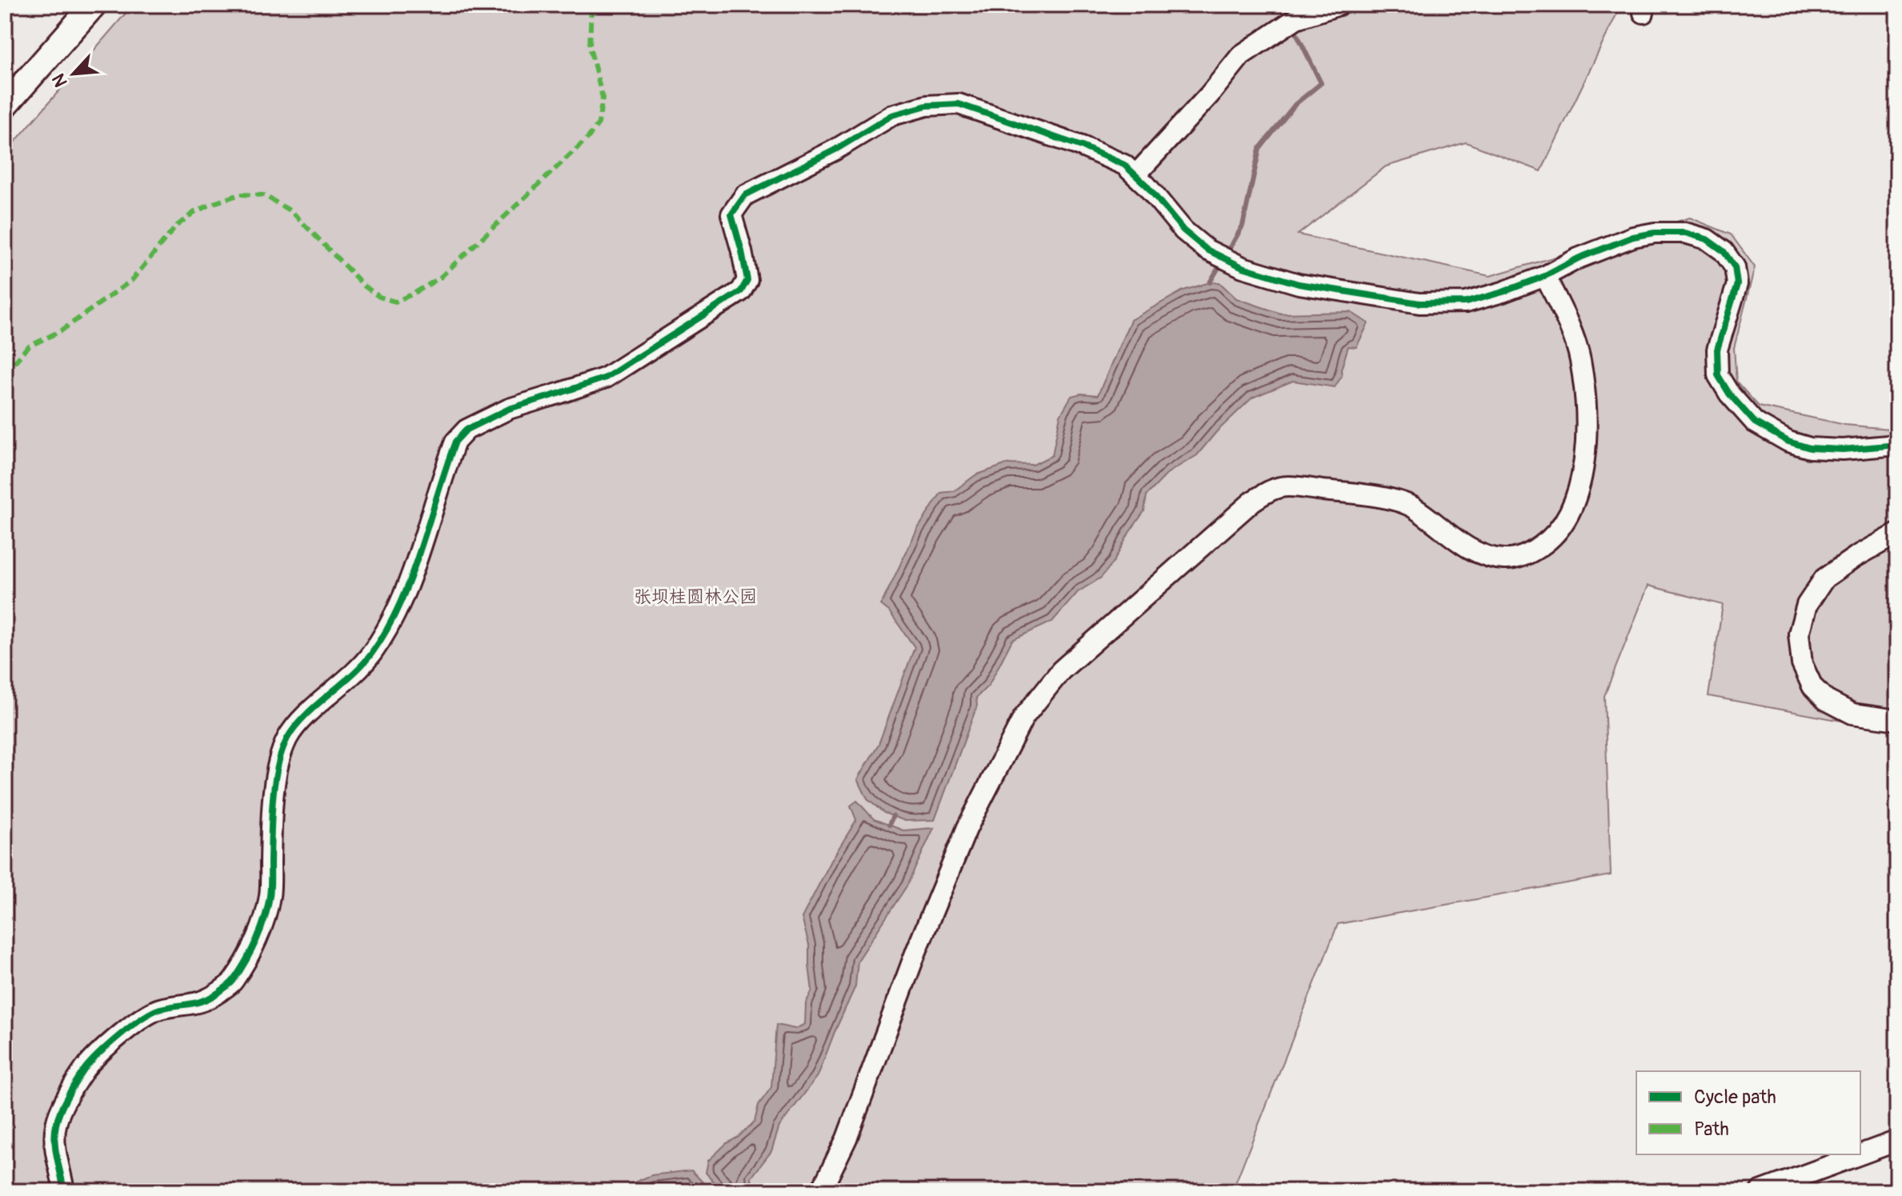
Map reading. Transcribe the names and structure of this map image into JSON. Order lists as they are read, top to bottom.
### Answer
{
  "parks": ["张坝桂圆林公园"],
  "legend": ["Cycle path", "Path"],
  "north": "bottom left"
}
